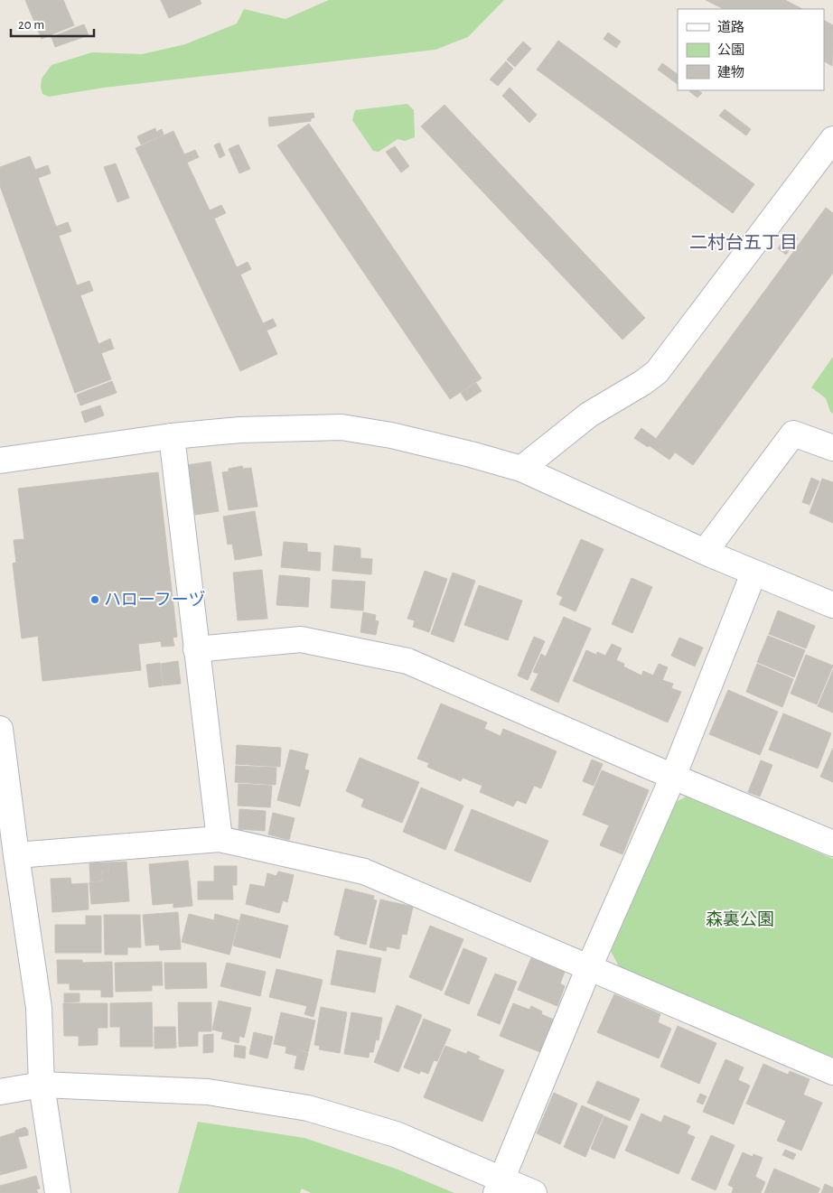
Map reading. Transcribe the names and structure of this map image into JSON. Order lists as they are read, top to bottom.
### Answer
{
  "districts": ["二村台五丁目"],
  "parks": ["森裏公園"],
  "places": ["ハローフーヅ"],
  "legend": ["道路", "公園", "建物"],
  "scale_bar": "20 m"
}
